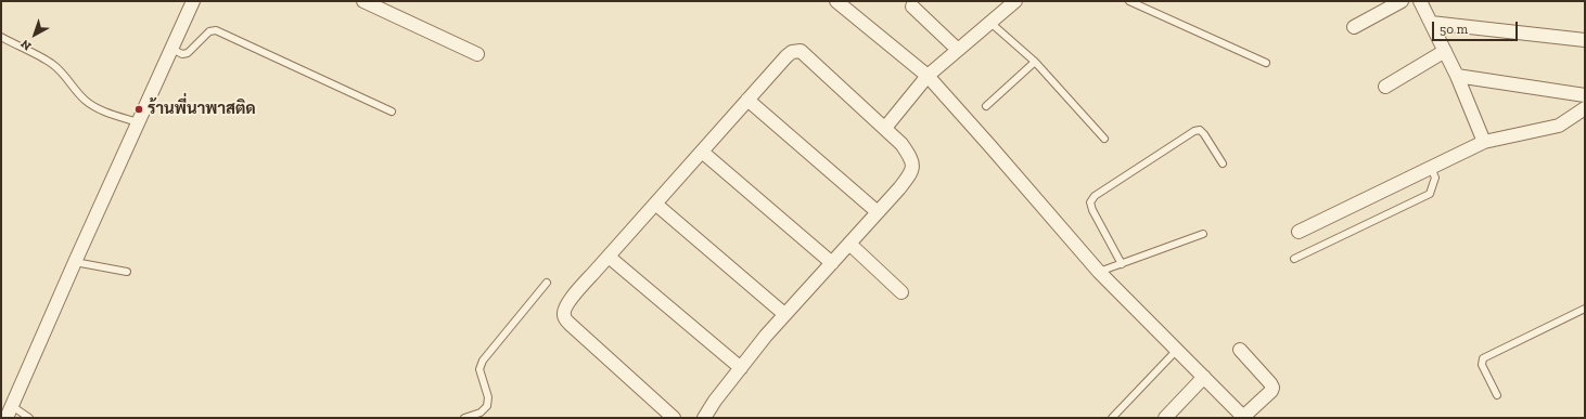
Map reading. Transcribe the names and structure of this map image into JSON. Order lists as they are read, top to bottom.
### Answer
{
  "places": ["ร้านพี่นาพาสติด"],
  "scale_bar": "50 m",
  "north": "bottom left"
}
